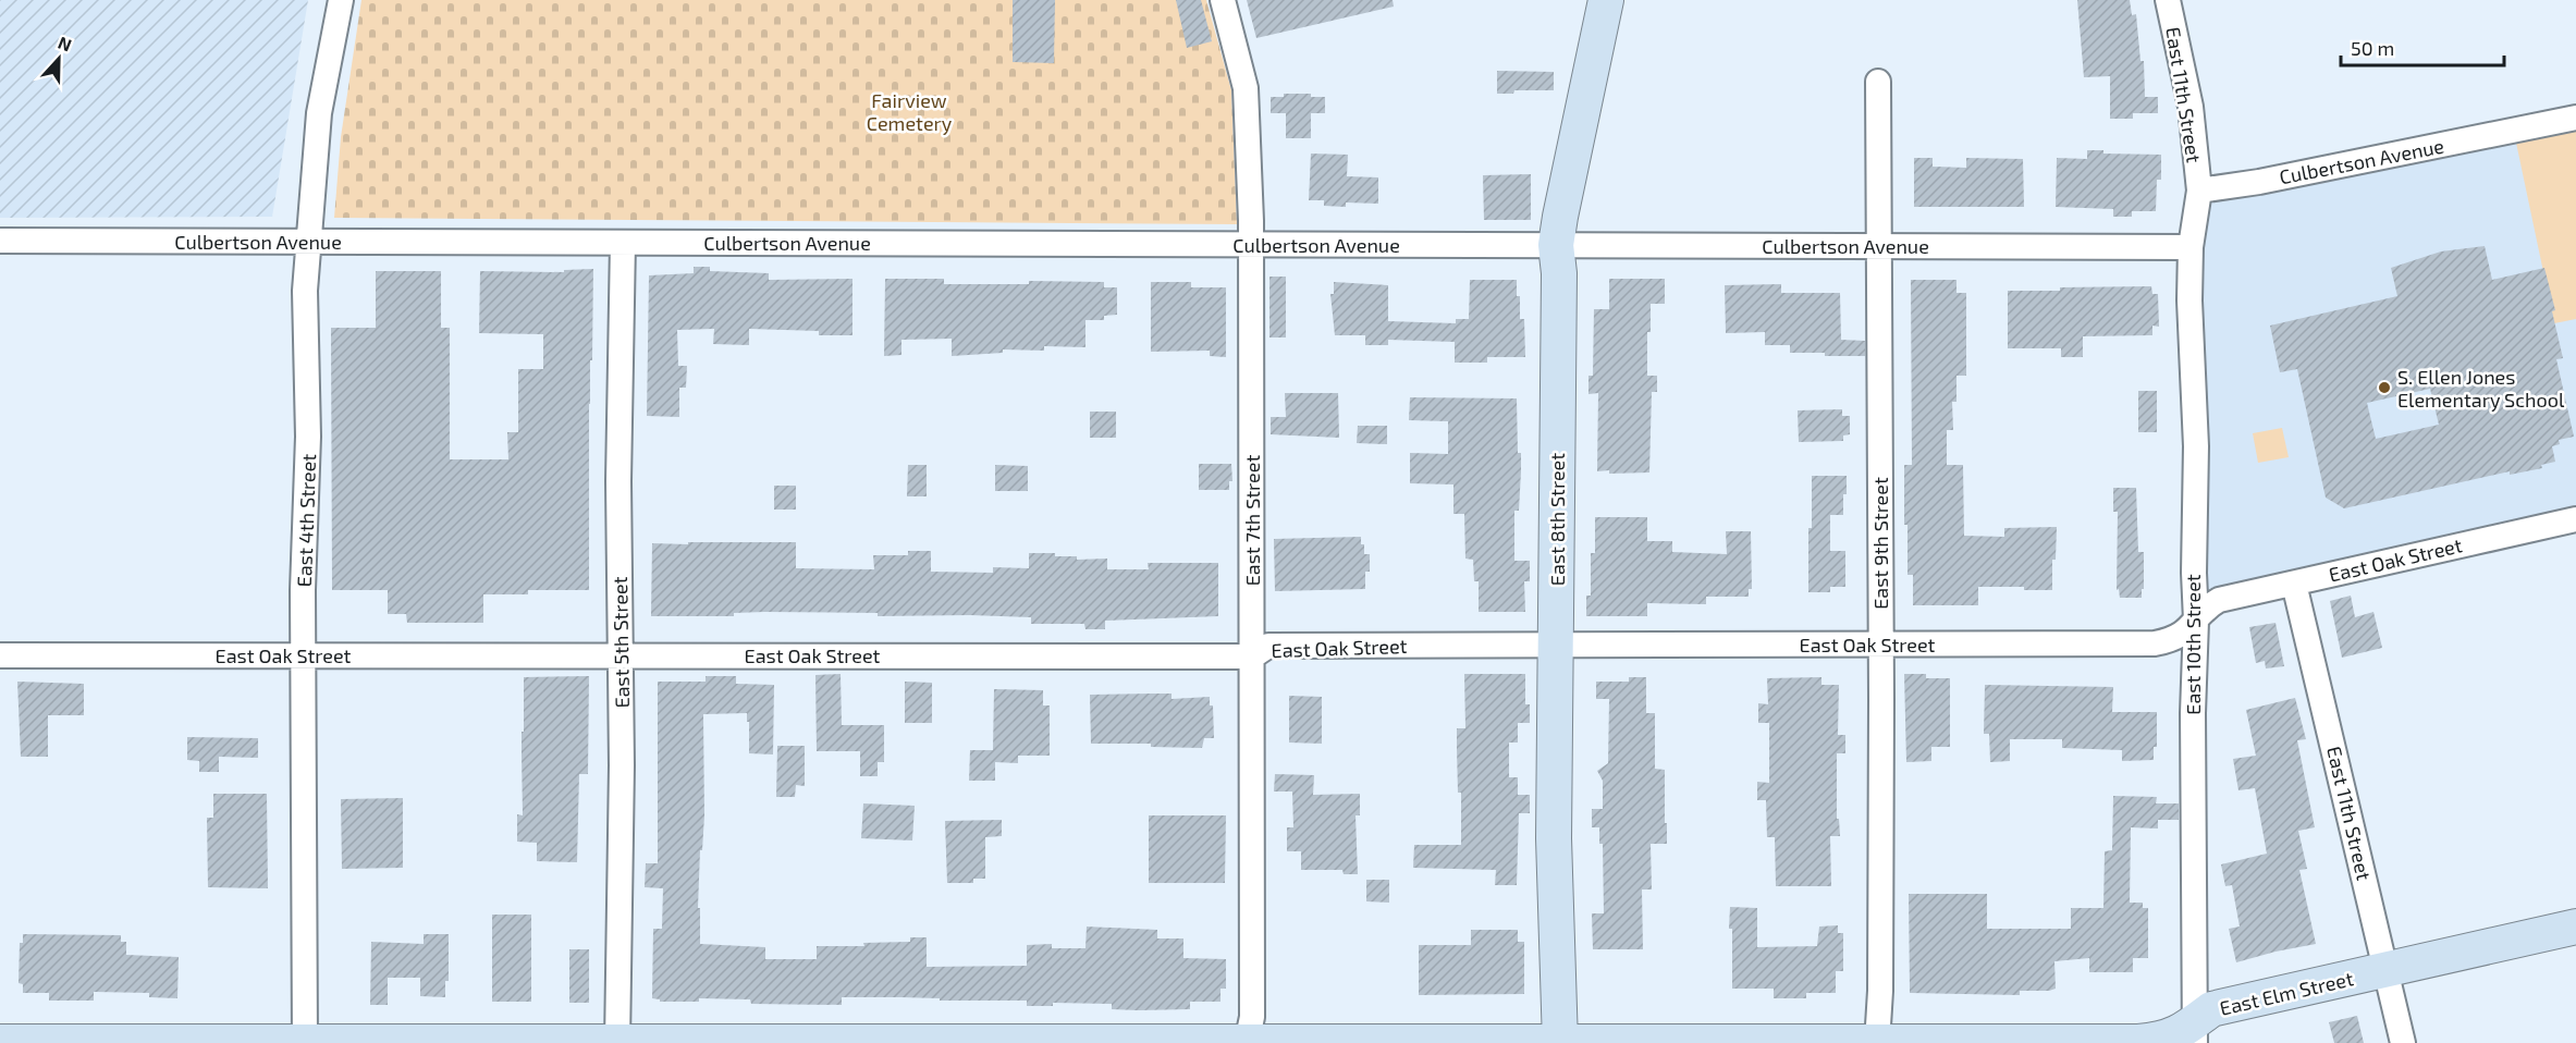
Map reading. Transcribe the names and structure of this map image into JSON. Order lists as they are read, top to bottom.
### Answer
{
  "streets": {
    "main road": ["East 8th Street", "East Elm Street"],
    "street": [
      "East 11th Street",
      "Culbertson Avenue",
      "East 4th Street",
      "East 7th Street",
      "East 9th Street",
      "East Oak Street",
      "East 5th Street",
      "East 10th Street"
    ]
  },
  "crossings": [
    ["East 11th Street", "Culbertson Avenue"],
    ["East 11th Street", "East Oak Street"],
    ["East 11th Street", "East Elm Street"],
    ["Culbertson Avenue", "East 8th Street"],
    ["Culbertson Avenue", "East 4th Street"],
    ["Culbertson Avenue", "East 7th Street"],
    ["Culbertson Avenue", "East 9th Street"],
    ["Culbertson Avenue", "East 5th Street"],
    ["Culbertson Avenue", "East 10th Street"],
    ["East 8th Street", "East Oak Street"],
    ["East 8th Street", "East Elm Street"],
    ["East 4th Street", "East Oak Street"],
    ["East 4th Street", "East Elm Street"],
    ["East 7th Street", "East Oak Street"],
    ["East 7th Street", "East Elm Street"],
    ["East 9th Street", "East Oak Street"],
    ["East 9th Street", "East Elm Street"],
    ["East Oak Street", "East 5th Street"],
    ["East Oak Street", "East 10th Street"],
    ["East 5th Street", "East Elm Street"],
    ["East 10th Street", "East Elm Street"]
  ],
  "parks": ["Fairview Cemetery"],
  "places": ["S. Ellen Jones Elementary School"],
  "scale_bar": "50 m",
  "north": "top"
}
